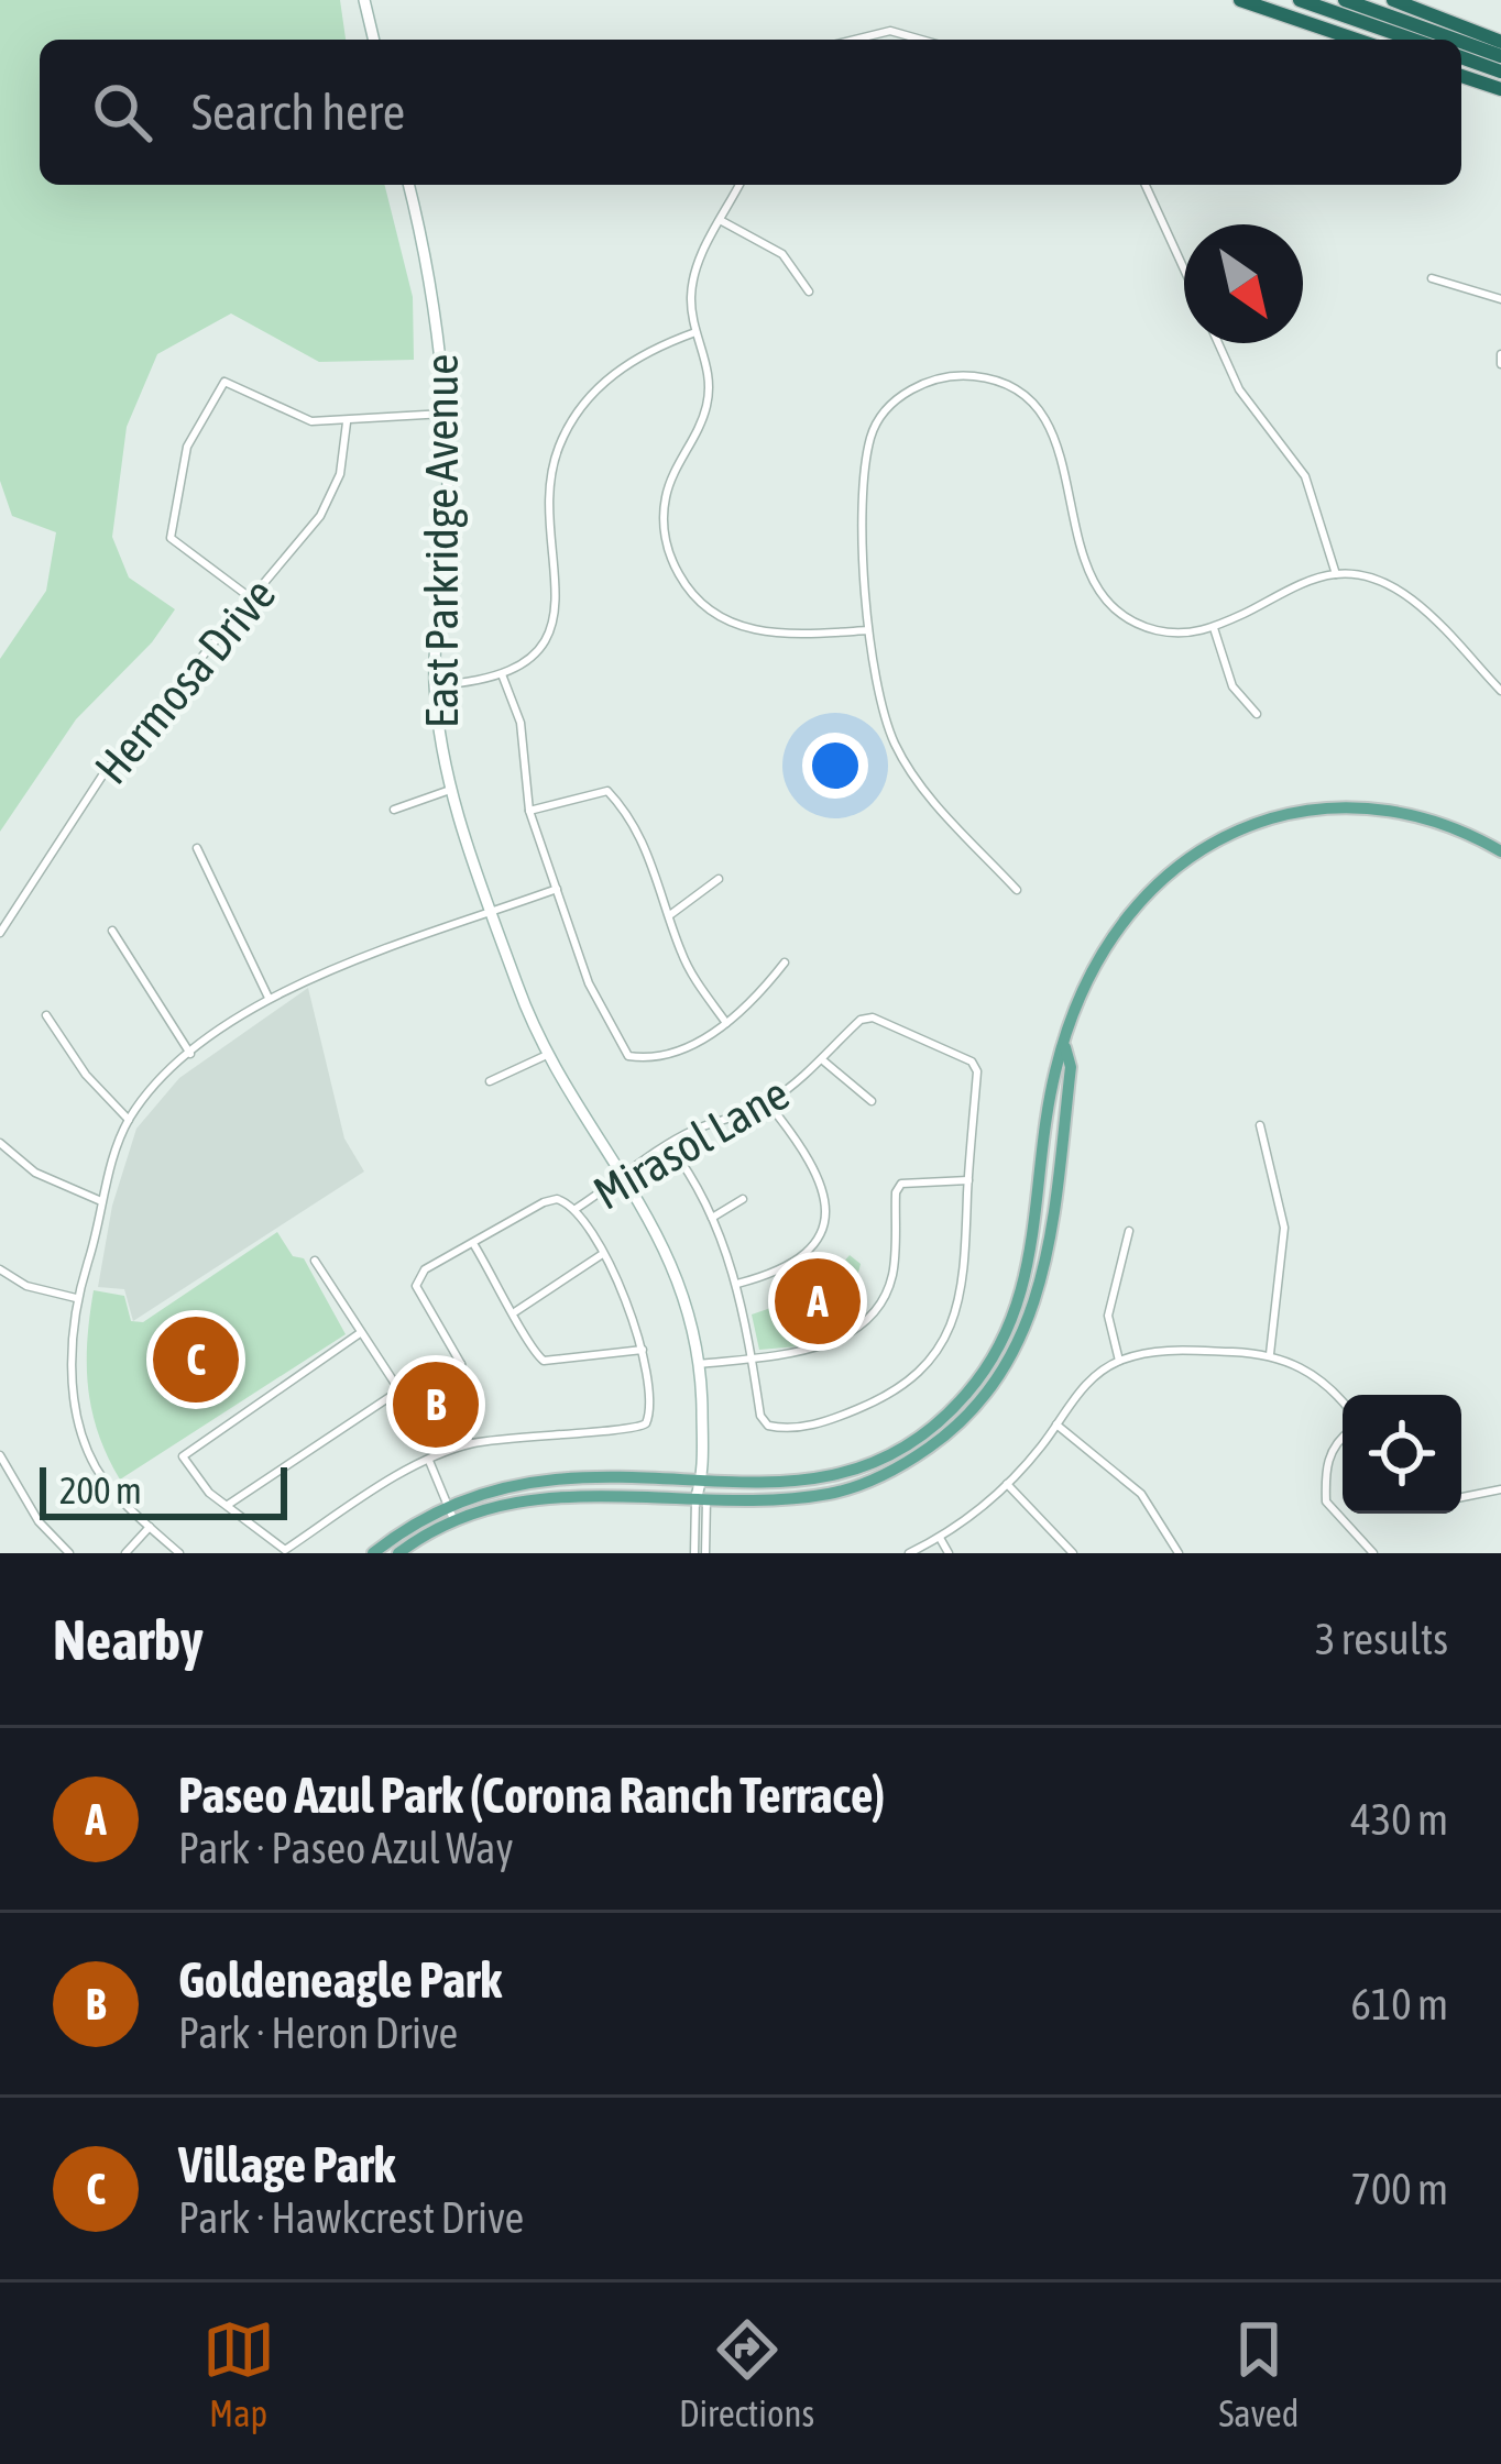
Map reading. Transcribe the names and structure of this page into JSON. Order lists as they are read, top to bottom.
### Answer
{
  "streets": {
    "main road": ["East Parkridge Avenue"],
    "street": ["Hermosa Drive", "Mirasol Lane"]
  },
  "crossings": [
    ["East Parkridge Avenue", "Mirasol Lane"]
  ],
  "scale_bar": "200 m",
  "north": "bottom right",
  "page": {
    "search": "Search here",
    "pins": ["A", "C", "B"],
    "scale": "200 m",
    "heading": ["Nearby", "3 results"],
    "list": [
      {
        "mark": "A",
        "name": "Paseo Azul Park (Corona Ranch Terrace)",
        "note": "Park · Paseo Azul Way",
        "value": "430 m"
      },
      {
        "mark": "B",
        "name": "Goldeneagle Park",
        "note": "Park · Heron Drive",
        "value": "610 m"
      },
      {
        "mark": "C",
        "name": "Village Park",
        "note": "Park · Hawkcrest Drive",
        "value": "700 m"
      }
    ],
    "nav": ["Map", "Directions", "Saved"]
  }
}
